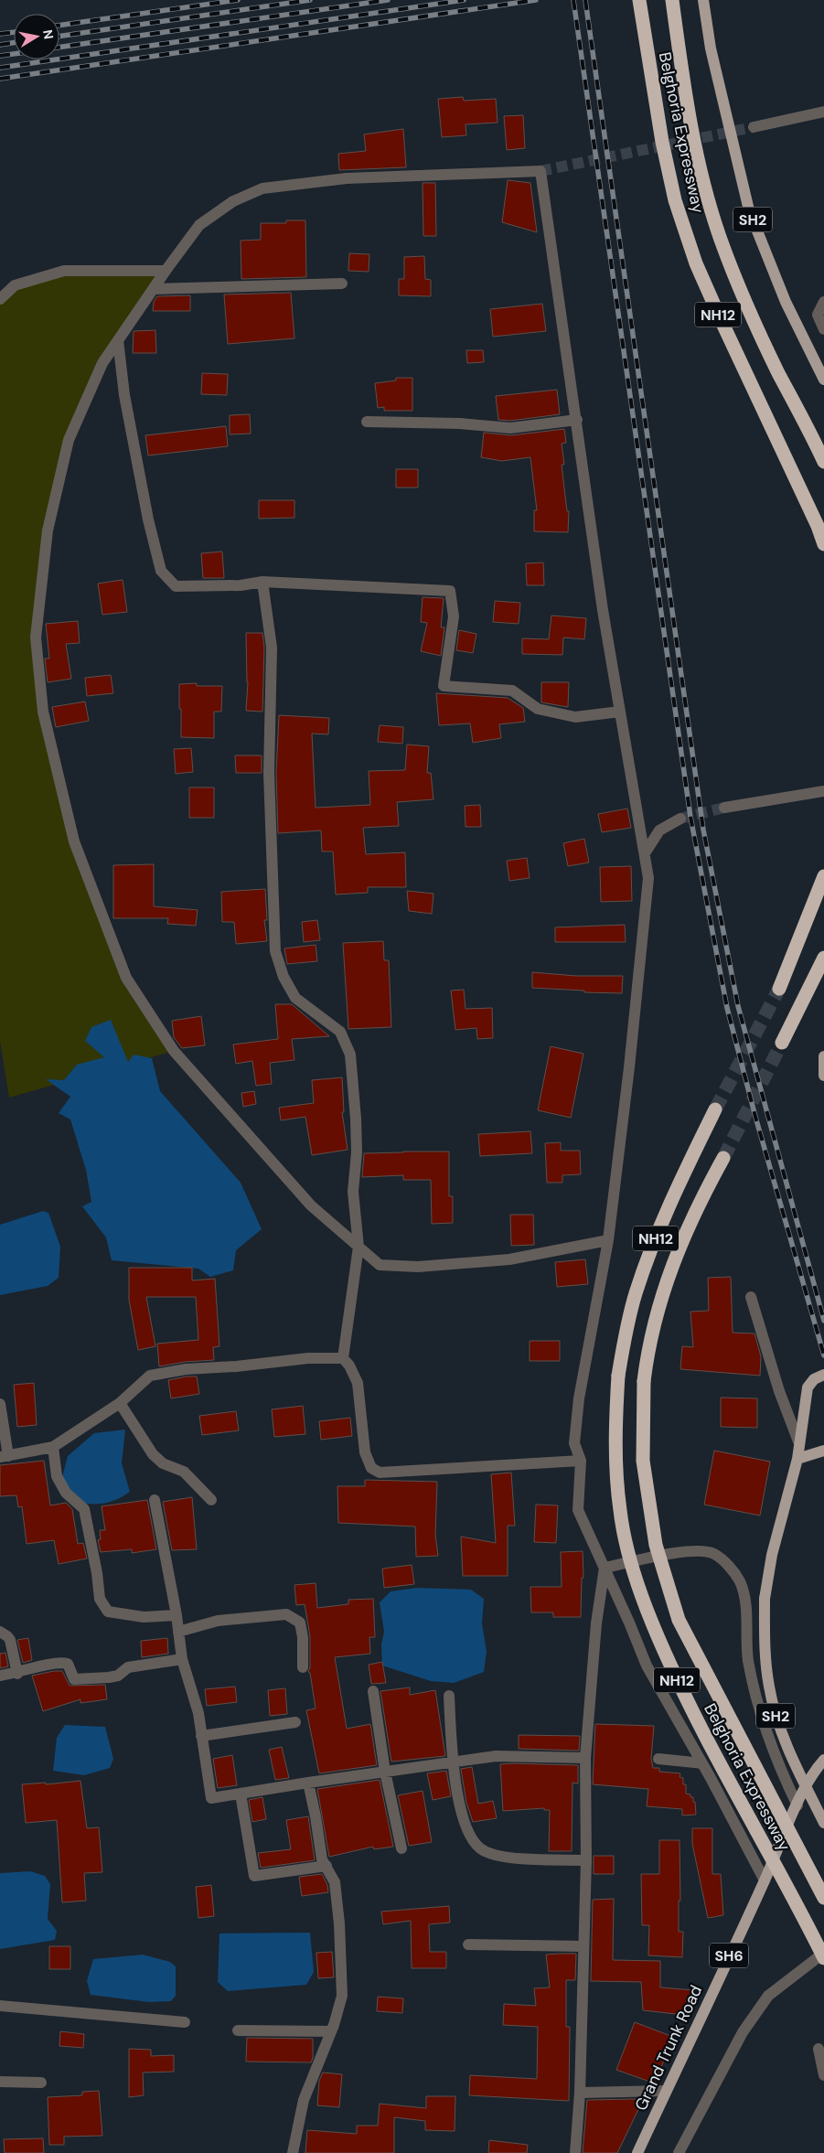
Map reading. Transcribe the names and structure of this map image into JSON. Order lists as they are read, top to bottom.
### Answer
{
  "streets": {
    "highway": ["Belghoria Expressway", "NH12"],
    "main road": ["SH2", "SH6", "Grand Trunk Road"]
  },
  "north": "right"
}
